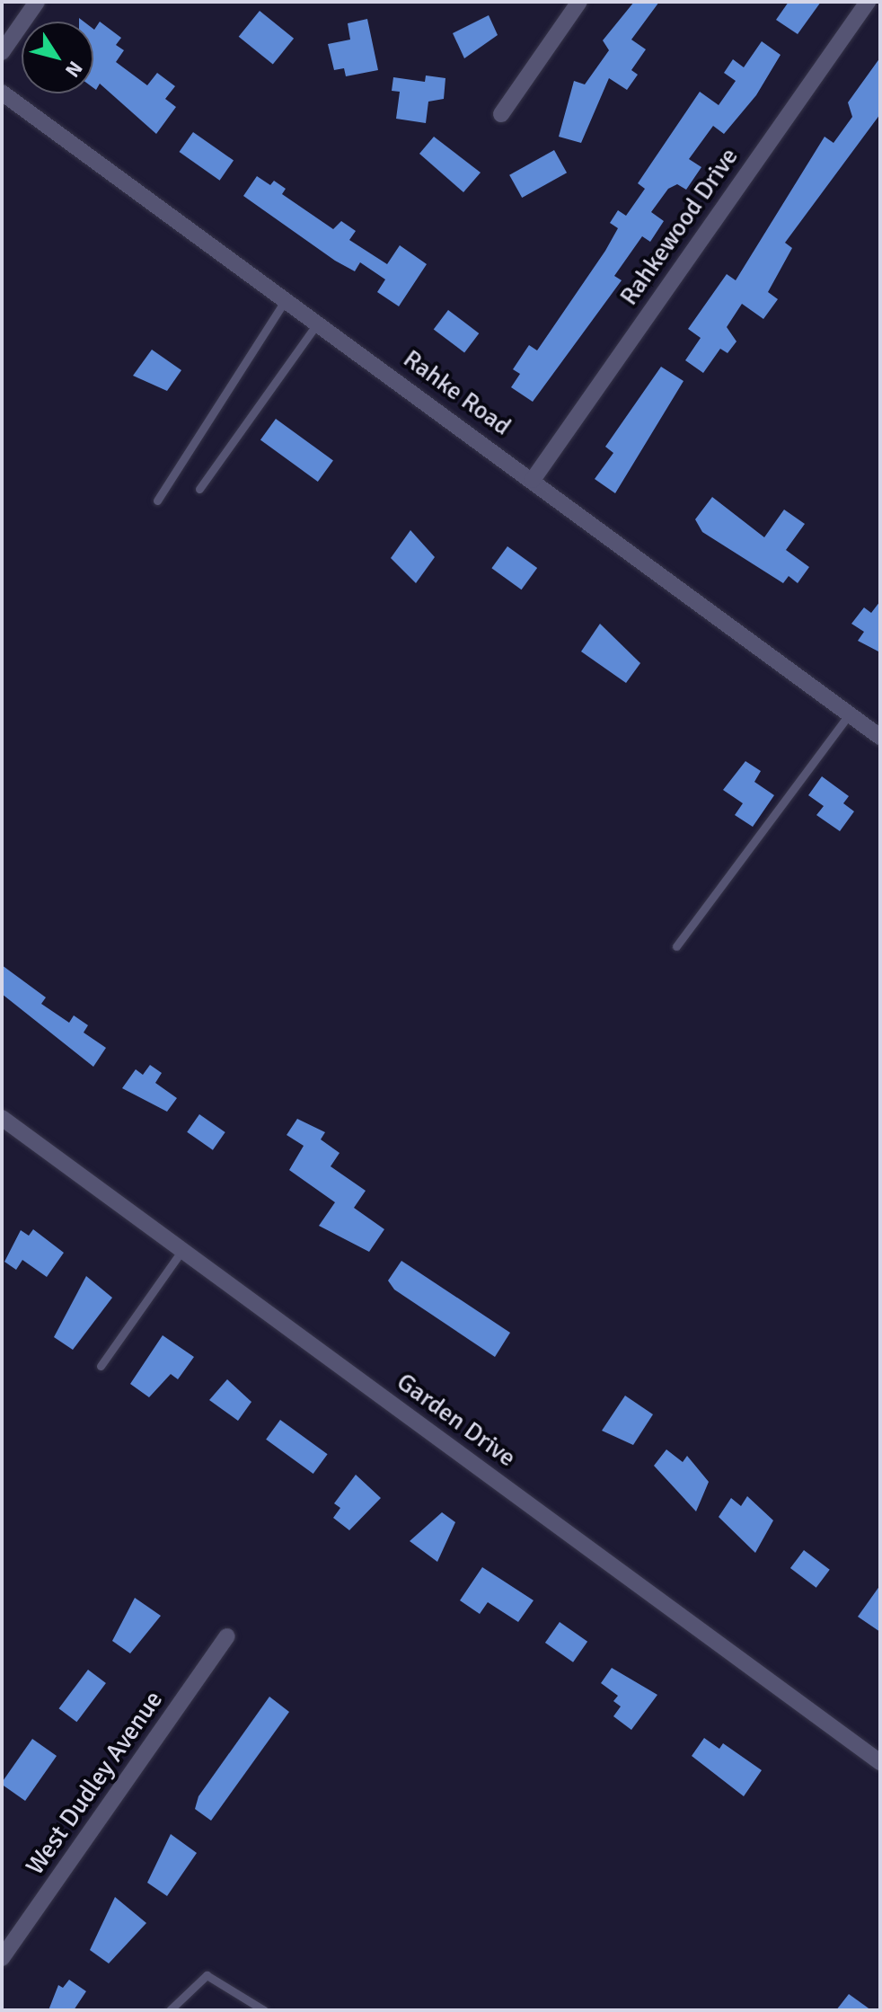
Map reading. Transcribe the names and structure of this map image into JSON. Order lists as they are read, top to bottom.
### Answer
{
  "streets": {
    "street": [
      "Rahkewood Drive",
      "Rahke Road",
      "Garden Drive",
      "West Dudley Avenue"
    ]
  },
  "crossings": [
    ["Rahkewood Drive", "Rahke Road"]
  ],
  "north": "bottom right"
}
